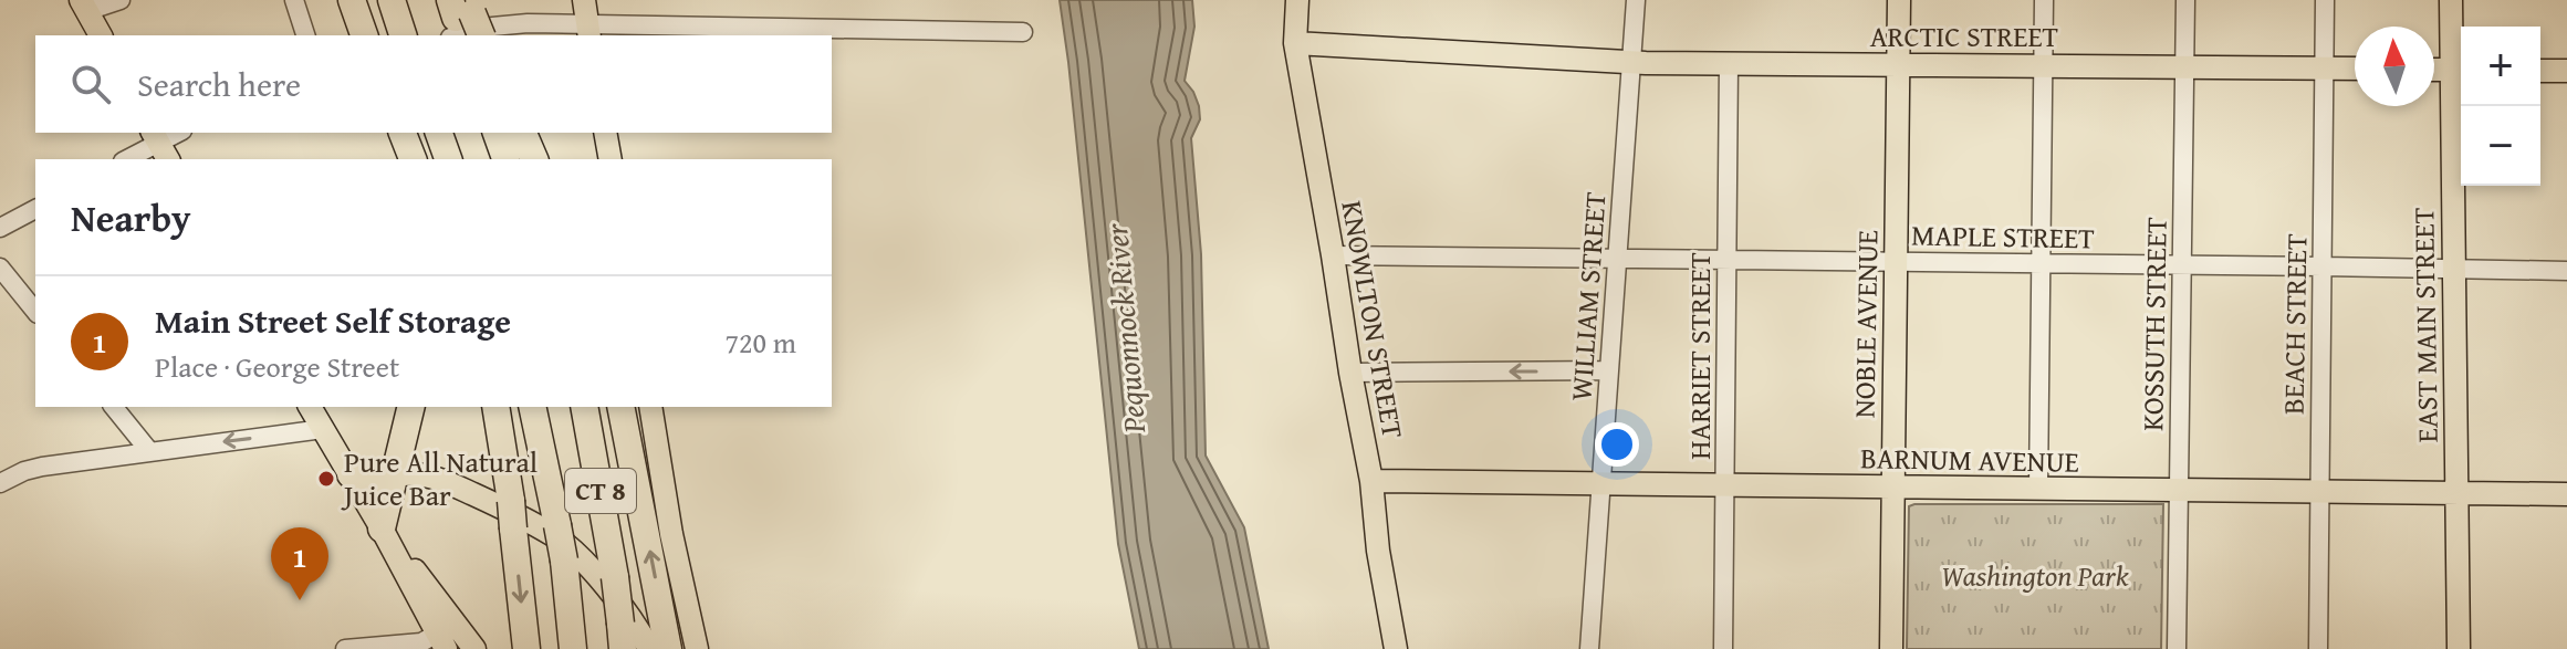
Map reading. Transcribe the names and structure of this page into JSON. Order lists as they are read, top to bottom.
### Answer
{
  "streets": {
    "highway": ["CT 8"],
    "main road": [
      "ARCTIC STREET",
      "KNOWLTON STREET",
      "NOBLE AVENUE",
      "EAST MAIN STREET",
      "BARNUM AVENUE"
    ],
    "street": [
      "MAPLE STREET",
      "WILLIAM STREET",
      "KOSSUTH STREET",
      "BEACH STREET",
      "HARRIET STREET"
    ]
  },
  "crossings": [
    ["ARCTIC STREET", "WILLIAM STREET"],
    ["ARCTIC STREET", "KNOWLTON STREET"],
    ["ARCTIC STREET", "NOBLE AVENUE"],
    ["ARCTIC STREET", "KOSSUTH STREET"],
    ["ARCTIC STREET", "BEACH STREET"],
    ["ARCTIC STREET", "HARRIET STREET"],
    ["MAPLE STREET", "WILLIAM STREET"],
    ["MAPLE STREET", "KNOWLTON STREET"],
    ["MAPLE STREET", "NOBLE AVENUE"],
    ["MAPLE STREET", "KOSSUTH STREET"],
    ["MAPLE STREET", "BEACH STREET"],
    ["MAPLE STREET", "EAST MAIN STREET"],
    ["MAPLE STREET", "HARRIET STREET"],
    ["WILLIAM STREET", "BARNUM AVENUE"],
    ["KNOWLTON STREET", "BARNUM AVENUE"],
    ["NOBLE AVENUE", "BARNUM AVENUE"],
    ["KOSSUTH STREET", "BARNUM AVENUE"],
    ["BEACH STREET", "BARNUM AVENUE"],
    ["EAST MAIN STREET", "BARNUM AVENUE"],
    ["HARRIET STREET", "BARNUM AVENUE"]
  ],
  "water": ["Pequonnock River"],
  "parks": ["Washington Park"],
  "places": ["Pure All Natural Juice Bar"],
  "north": "top",
  "page": {
    "map_buttons": ["+", "−"],
    "search": "Search here",
    "heading": "Nearby",
    "list": [
      {
        "mark": "1",
        "name": "Main Street Self Storage",
        "note": "Place · George Street",
        "value": "720 m"
      }
    ],
    "pins": "1"
  }
}
